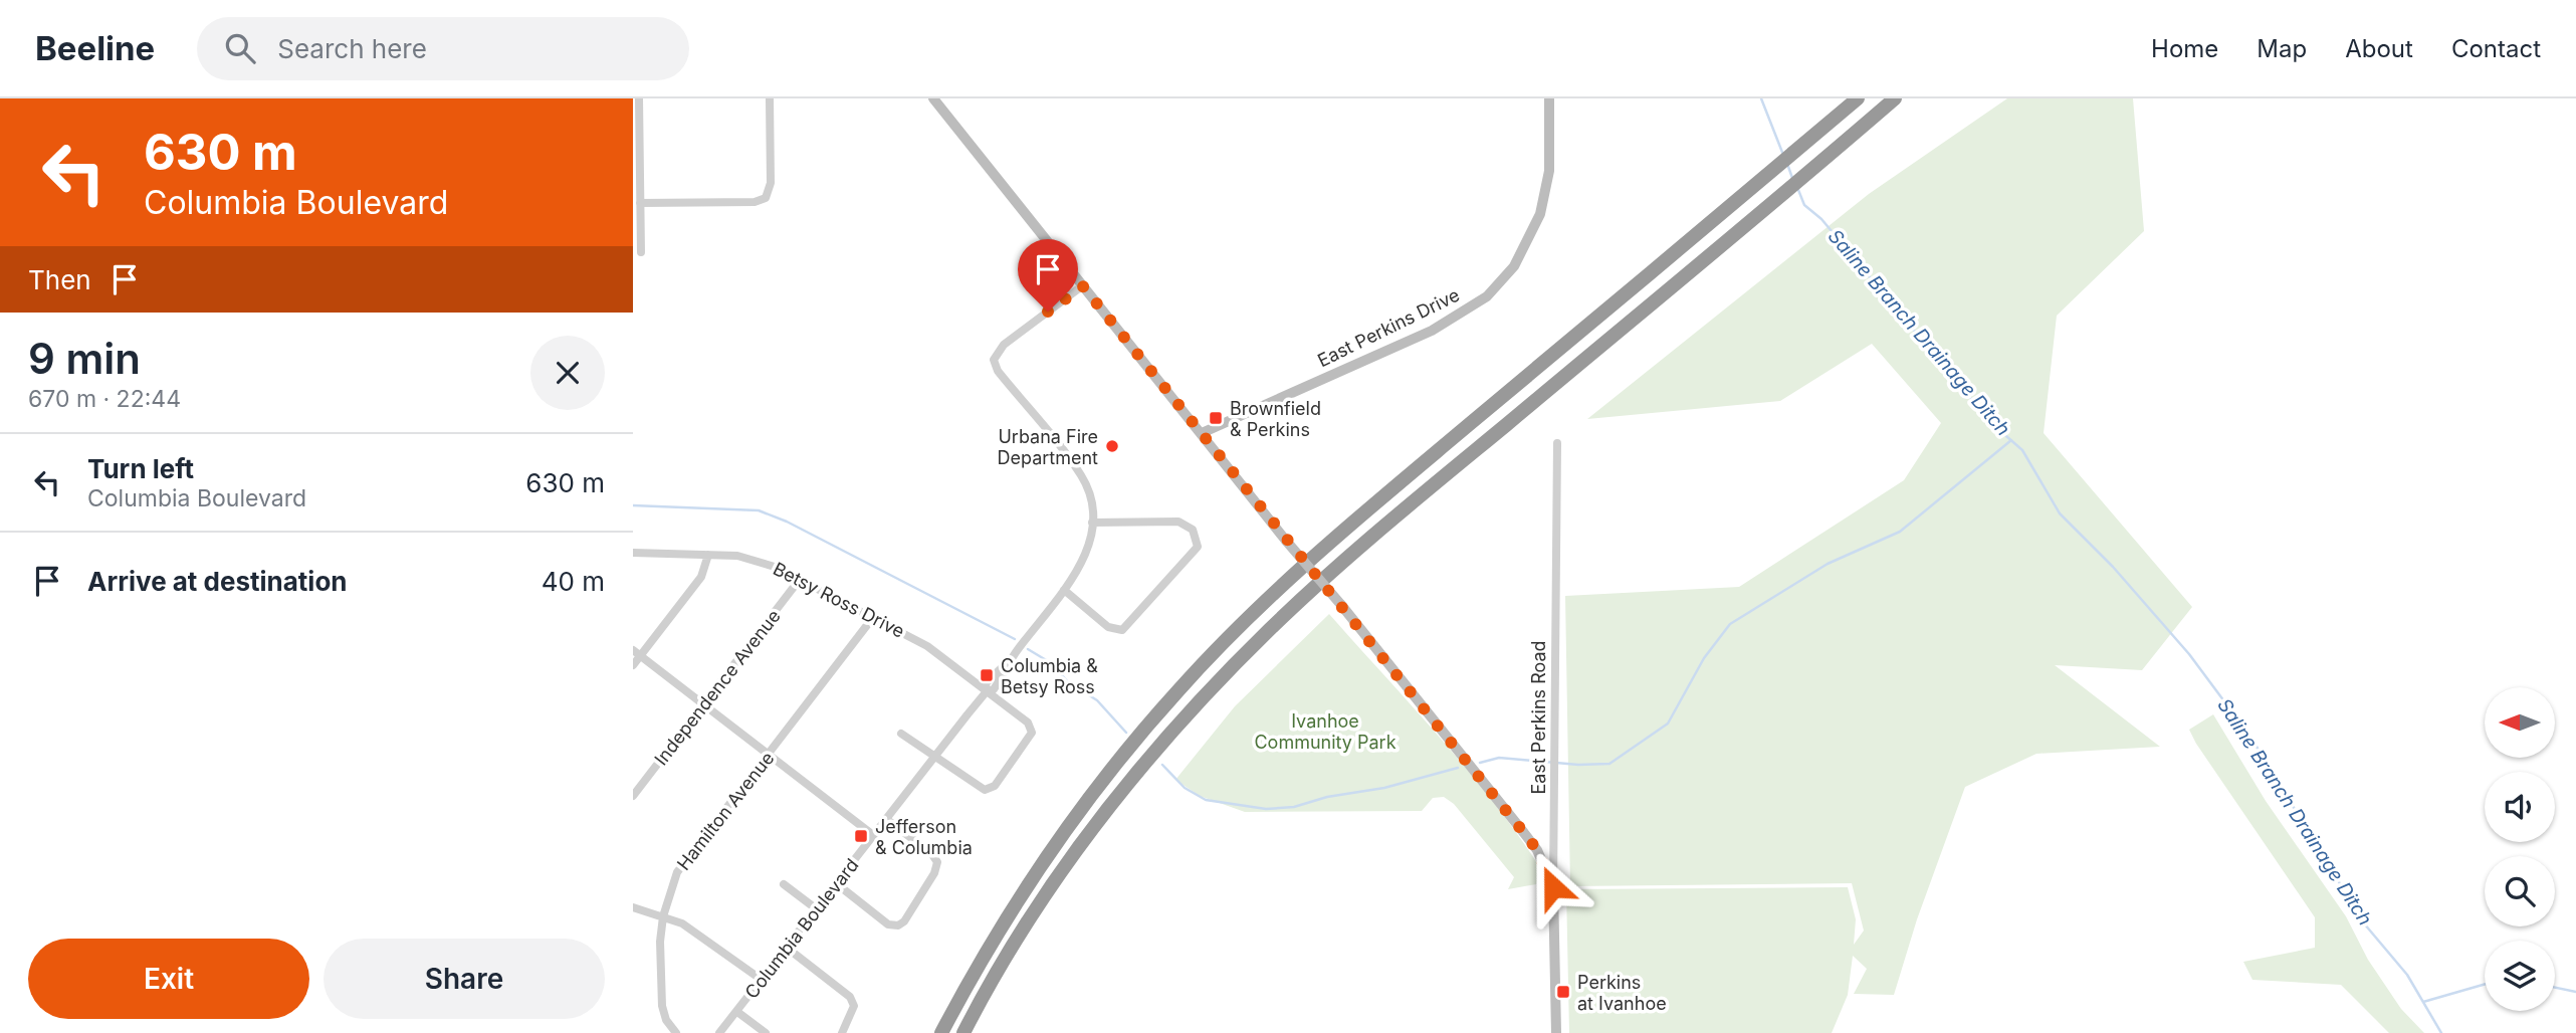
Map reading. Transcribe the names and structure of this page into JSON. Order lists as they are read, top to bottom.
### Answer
{
  "streets": {
    "street": [
      "East Perkins Drive",
      "Betsy Ross Drive",
      "Independence Avenue",
      "East Perkins Road",
      "Hamilton Avenue",
      "Columbia Boulevard"
    ]
  },
  "crossings": [
    ["Betsy Ross Drive", "Independence Avenue"],
    ["Betsy Ross Drive", "Hamilton Avenue"],
    ["Betsy Ross Drive", "Columbia Boulevard"]
  ],
  "water": ["Saline Branch Drainage Ditch"],
  "parks": ["Ivanhoe Community Park"],
  "places": {
    "transit": [
      "Brownfield & Perkins",
      "Columbia & Betsy Ross",
      "Jefferson & Columbia",
      "Perkins at Ivanhoe"
    ],
    "other": ["Urbana Fire Department"]
  },
  "north": "left",
  "page": {
    "header": "Beeline",
    "search": "Search here",
    "nav": [
      "Home",
      "Map",
      "About",
      "Contact"
    ],
    "turn": ["630 m", "Columbia Boulevard"],
    "then": "Then",
    "heading": ["9 min", "670 m · 22:44"],
    "list": [
      {
        "name": "Turn left",
        "note": "Columbia Boulevard",
        "value": "630 m"
      },
      {
        "name": "Arrive at destination",
        "value": "40 m"
      }
    ],
    "buttons": ["Exit", "Share"]
  }
}
